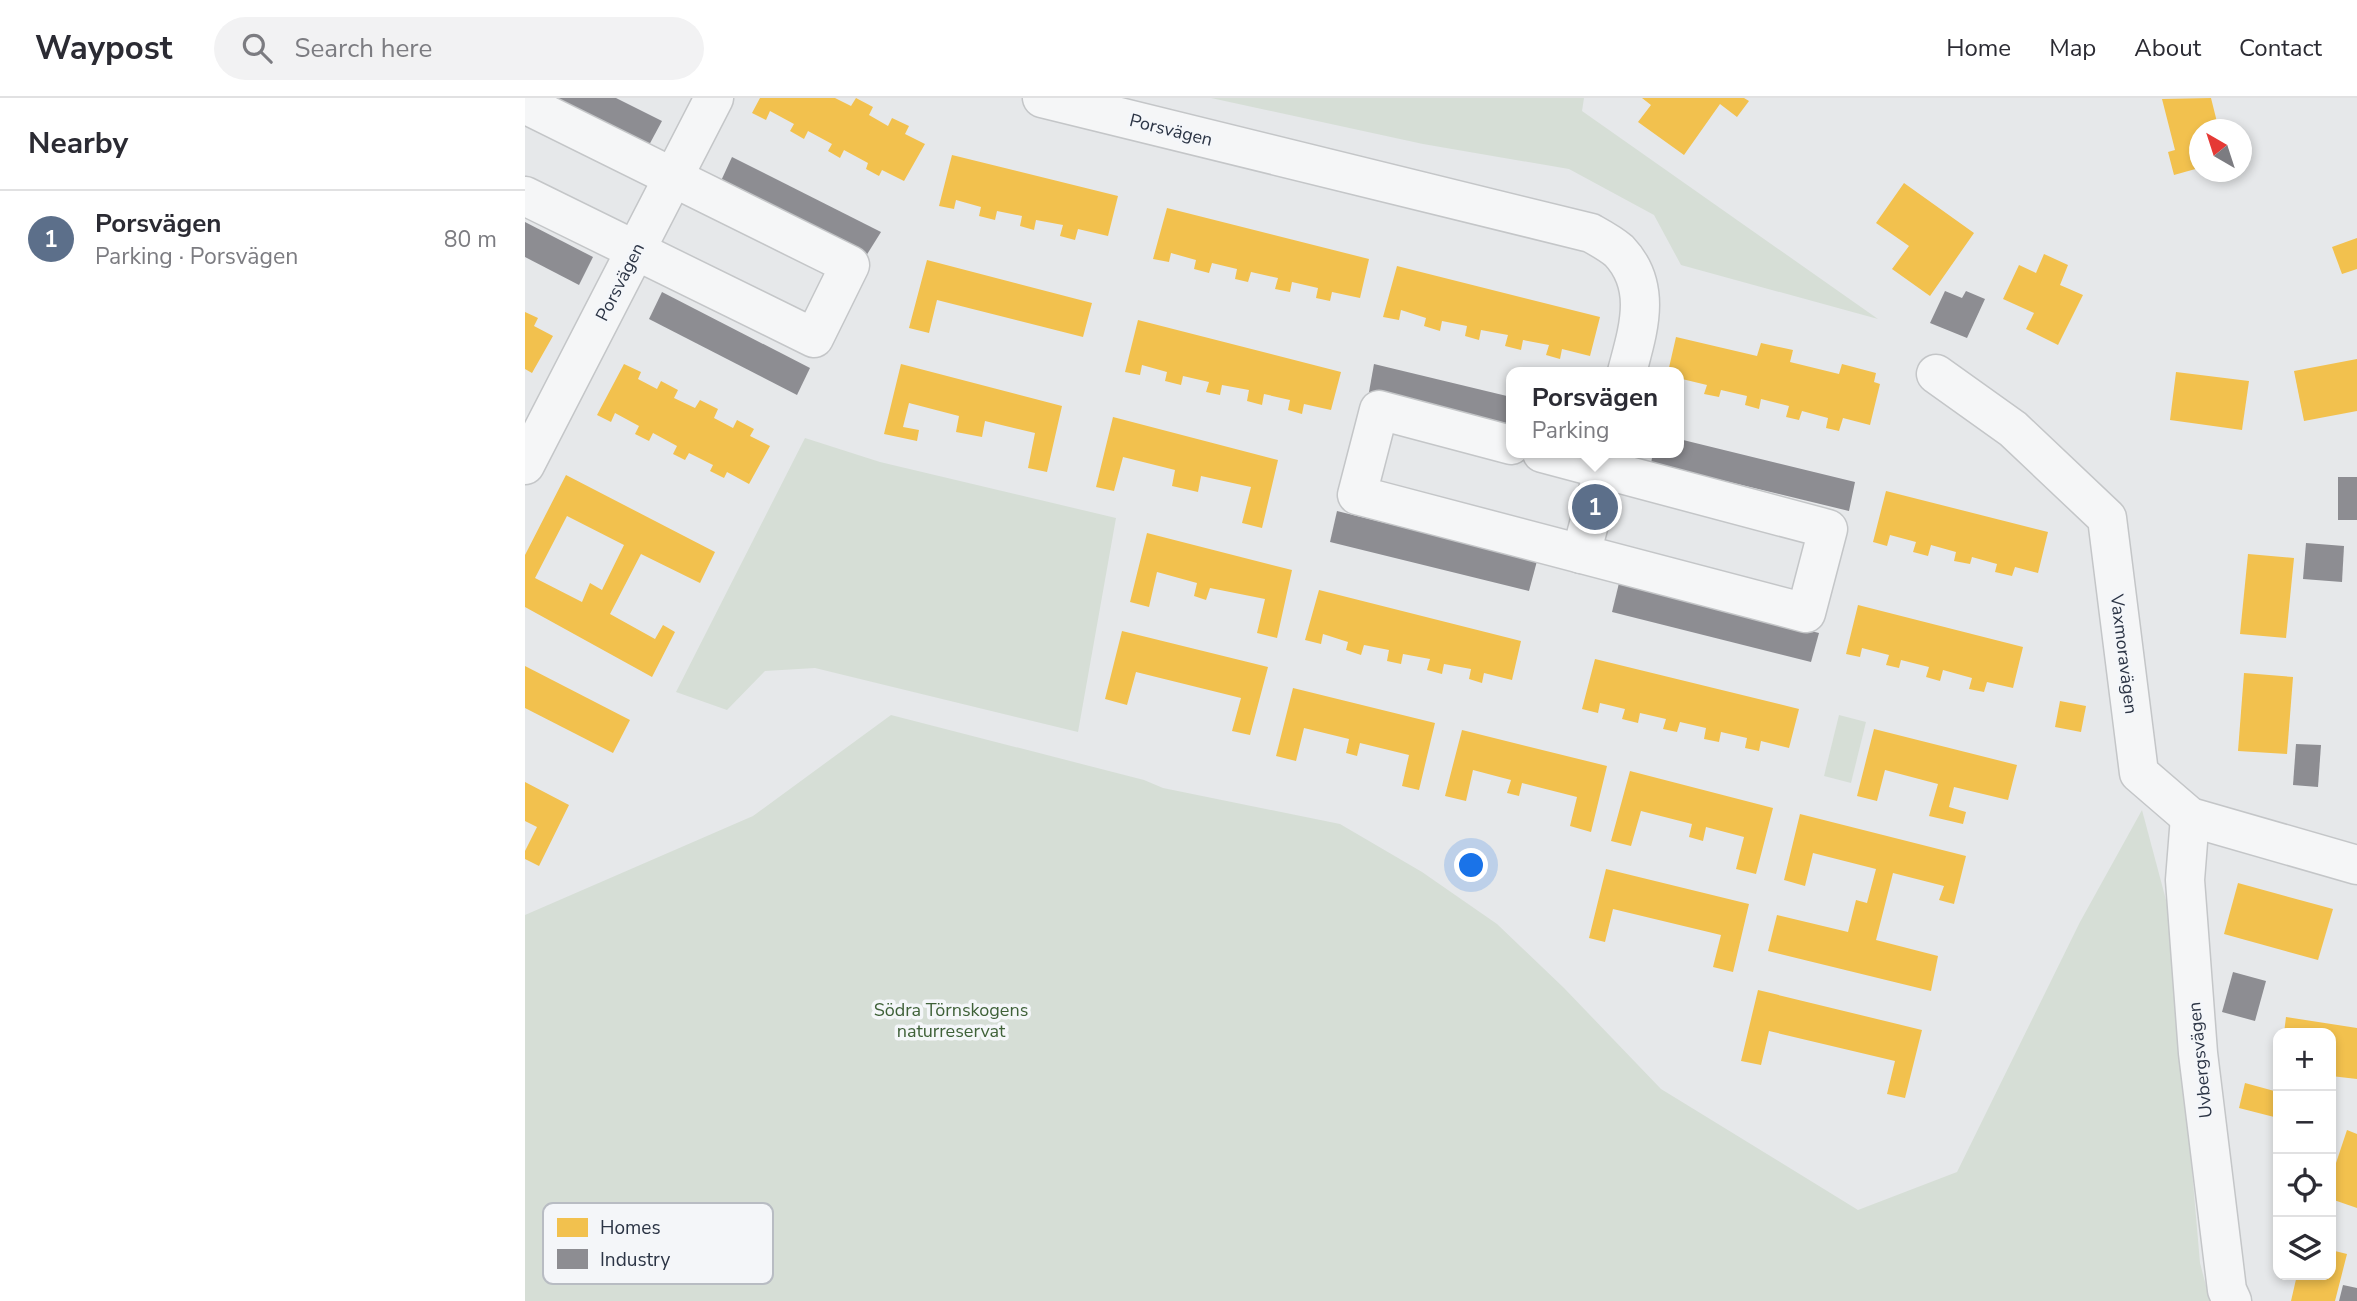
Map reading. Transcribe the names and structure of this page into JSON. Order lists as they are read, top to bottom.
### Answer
{
  "streets": {
    "street": ["Porsvägen", "Vaxmoravägen", "Uvbergsvägen"]
  },
  "crossings": [
    ["Vaxmoravägen", "Uvbergsvägen"]
  ],
  "parks": ["Södra Törnskogens naturreservat"],
  "legend": ["Homes", "Industry"],
  "north": "top left",
  "page": {
    "header": "Waypost",
    "search": "Search here",
    "nav": [
      "Home",
      "Map",
      "About",
      "Contact"
    ],
    "heading": "Nearby",
    "list": [
      {
        "mark": "1",
        "name": "Porsvägen",
        "note": "Parking · Porsvägen",
        "value": "80 m"
      }
    ],
    "popup": ["Porsvägen", "Parking"],
    "pins": "1",
    "map_buttons": ["+", "−"]
  }
}
